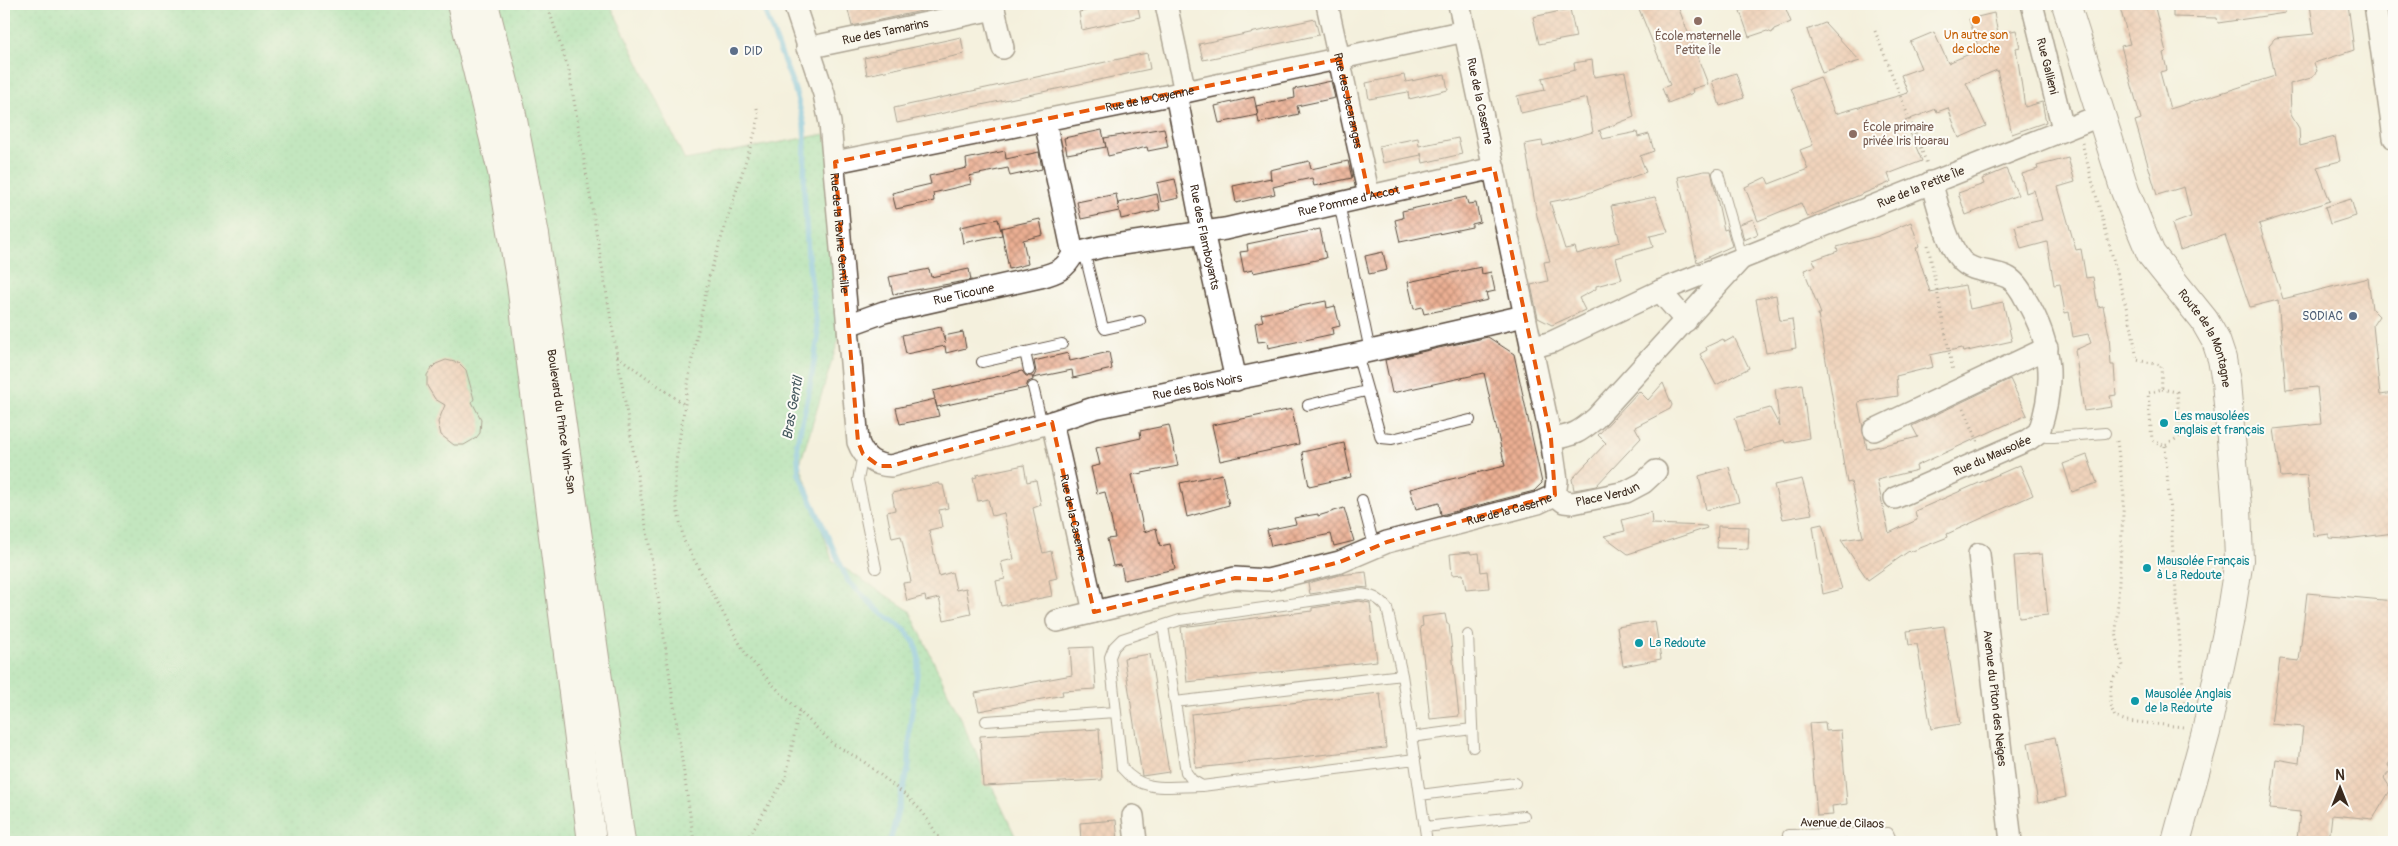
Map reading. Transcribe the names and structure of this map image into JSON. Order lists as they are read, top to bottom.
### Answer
{
  "streets": {
    "main road": ["Route de la Montagne", "Boulevard du Prince Vinh-San"],
    "street": [
      "Rue des Tamarins",
      "Rue Gallieni",
      "Rue de la Cayenne",
      "Rue des Jacarangas",
      "Rue de la Caserne",
      "Rue de la Petite Île",
      "Rue Pomme d'Accot",
      "Rue de la Ravine Gentille",
      "Rue des Flamboyants",
      "Rue Ticoune",
      "Rue des Bois Noirs",
      "Rue du Mausolée",
      "Place Verdun",
      "Avenue du Piton des Neiges"
    ],
    "lane": ["Avenue de Cilaos"]
  },
  "crossings": [
    ["Rue des Tamarins", "Rue de la Ravine Gentille"],
    ["Rue Gallieni", "Rue de la Petite Île"],
    ["Rue de la Cayenne", "Rue des Jacarangas"],
    ["Rue de la Cayenne", "Rue de la Caserne"],
    ["Rue de la Cayenne", "Rue de la Ravine Gentille"],
    ["Rue de la Cayenne", "Rue des Flamboyants"],
    ["Rue des Jacarangas", "Rue Pomme d'Accot"],
    ["Rue de la Caserne", "Rue de la Petite Île"],
    ["Rue de la Caserne", "Rue Pomme d'Accot"],
    ["Rue de la Caserne", "Rue des Bois Noirs"],
    ["Rue de la Caserne", "Place Verdun"],
    ["Rue de la Petite Île", "Route de la Montagne"],
    ["Rue de la Petite Île", "Rue du Mausolée"],
    ["Rue Pomme d'Accot", "Rue des Flamboyants"],
    ["Rue de la Ravine Gentille", "Rue Ticoune"],
    ["Rue de la Ravine Gentille", "Rue des Bois Noirs"],
    ["Rue des Flamboyants", "Rue des Bois Noirs"]
  ],
  "water": ["Bras Gentil"],
  "places": [
    "Un autre son de cloche",
    "École maternelle Petite Île",
    "DID",
    "École primaire privée Iris Hoarau",
    "SODIAC",
    "Les mausolées anglais et français",
    "Mausolée Français à La Redoute",
    "La Redoute",
    "Mausolée Anglais de la Redoute"
  ],
  "north": "top"
}
